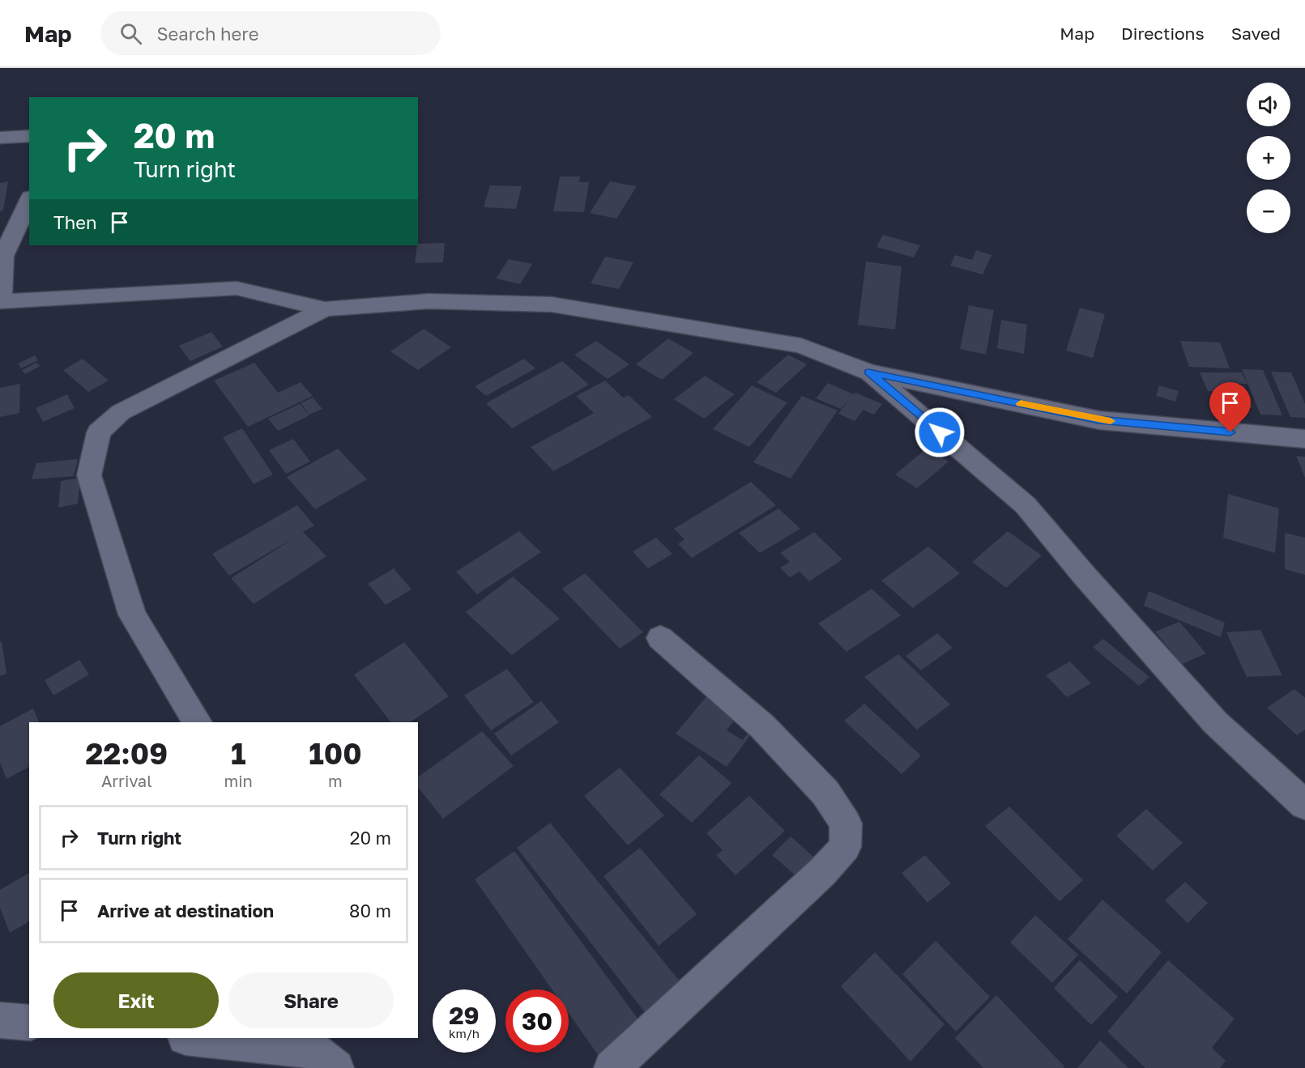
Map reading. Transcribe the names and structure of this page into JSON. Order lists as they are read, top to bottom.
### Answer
{
  "page": {
    "header": "Map",
    "search": "Search here",
    "nav": ["Map", "Directions", "Saved"],
    "map_buttons": ["+", "−"],
    "turn": ["20 m", "Turn right"],
    "then": "Then",
    "eta": [
      "22:09",
      "Arrival",
      "1",
      "min",
      "100",
      "m"
    ],
    "list": [
      {
        "name": "Turn right",
        "value": "20 m"
      },
      {
        "name": "Arrive at destination",
        "value": "80 m"
      }
    ],
    "buttons": ["Exit", "Share"],
    "speed": "29 km/h",
    "limit": "30"
  }
}
